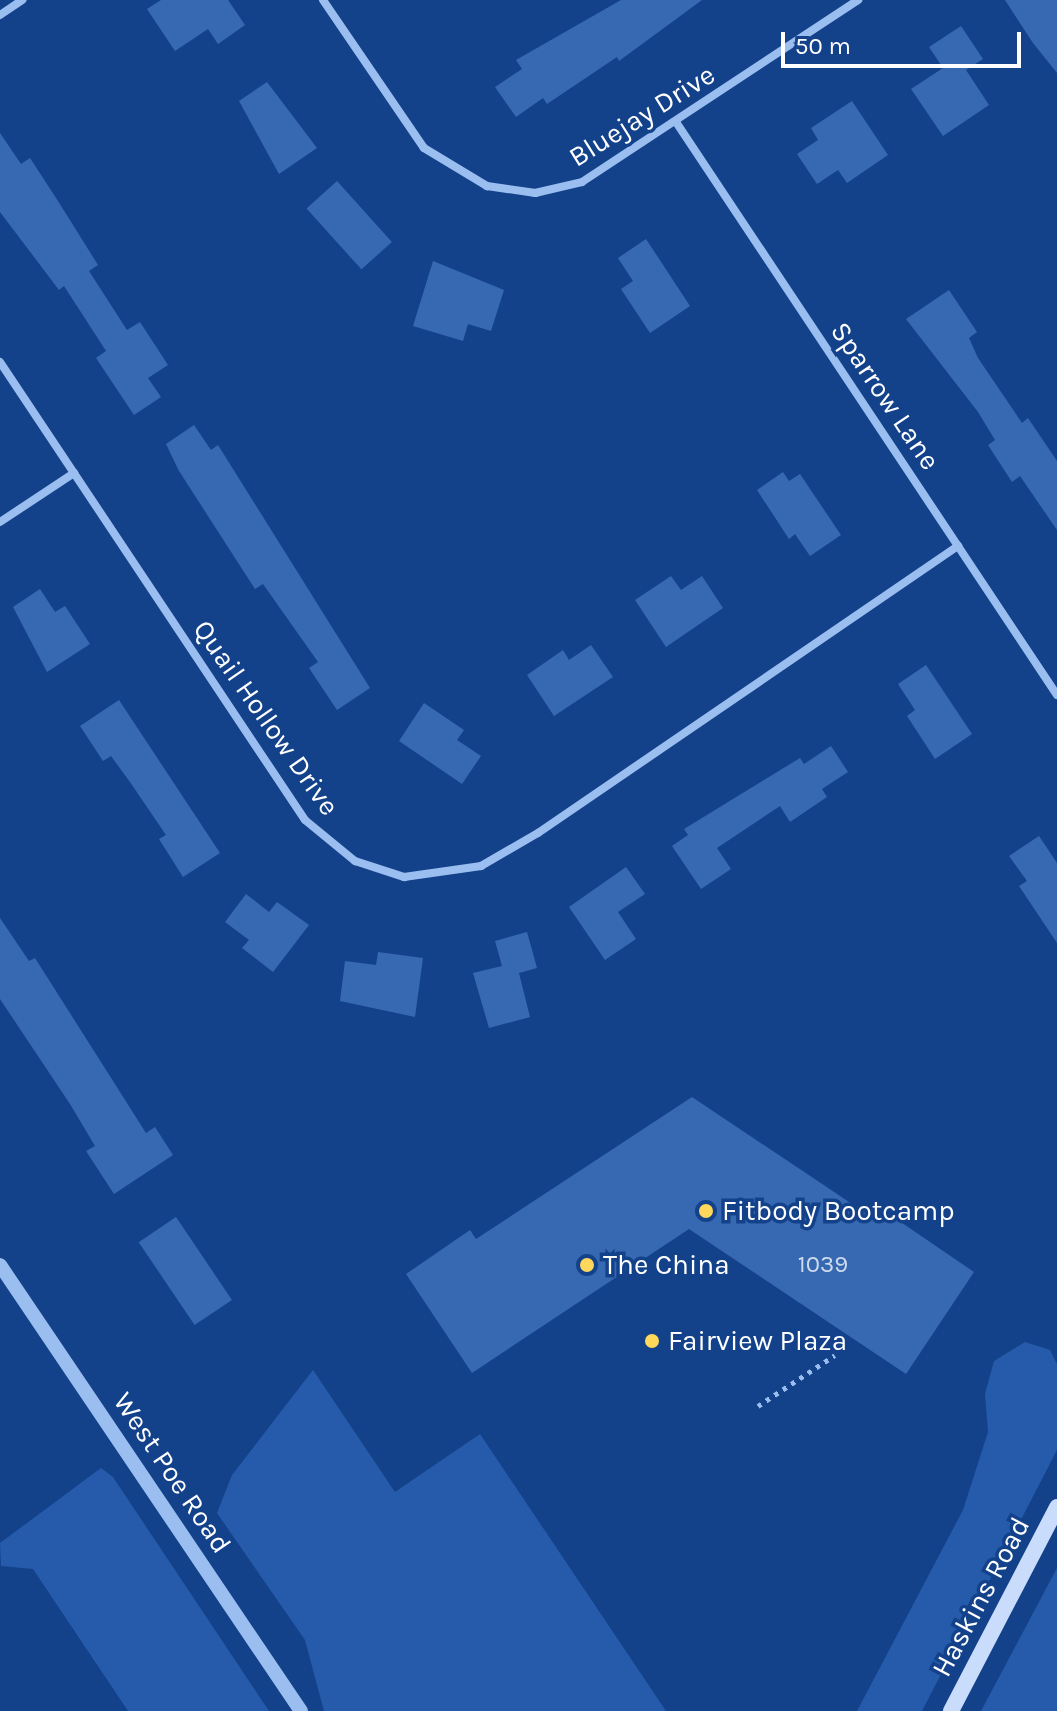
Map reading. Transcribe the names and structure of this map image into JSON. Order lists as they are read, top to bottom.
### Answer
{
  "streets": {
    "main road": ["Haskins Road"],
    "street": [
      "Bluejay Drive",
      "Sparrow Lane",
      "Quail Hollow Drive",
      "West Poe Road"
    ]
  },
  "crossings": [
    ["Bluejay Drive", "Sparrow Lane"],
    ["Sparrow Lane", "Quail Hollow Drive"]
  ],
  "places": ["Fitbody Bootcamp", "The China", "Fairview Plaza"],
  "house_numbers": ["1039"],
  "scale_bar": "50 m"
}
